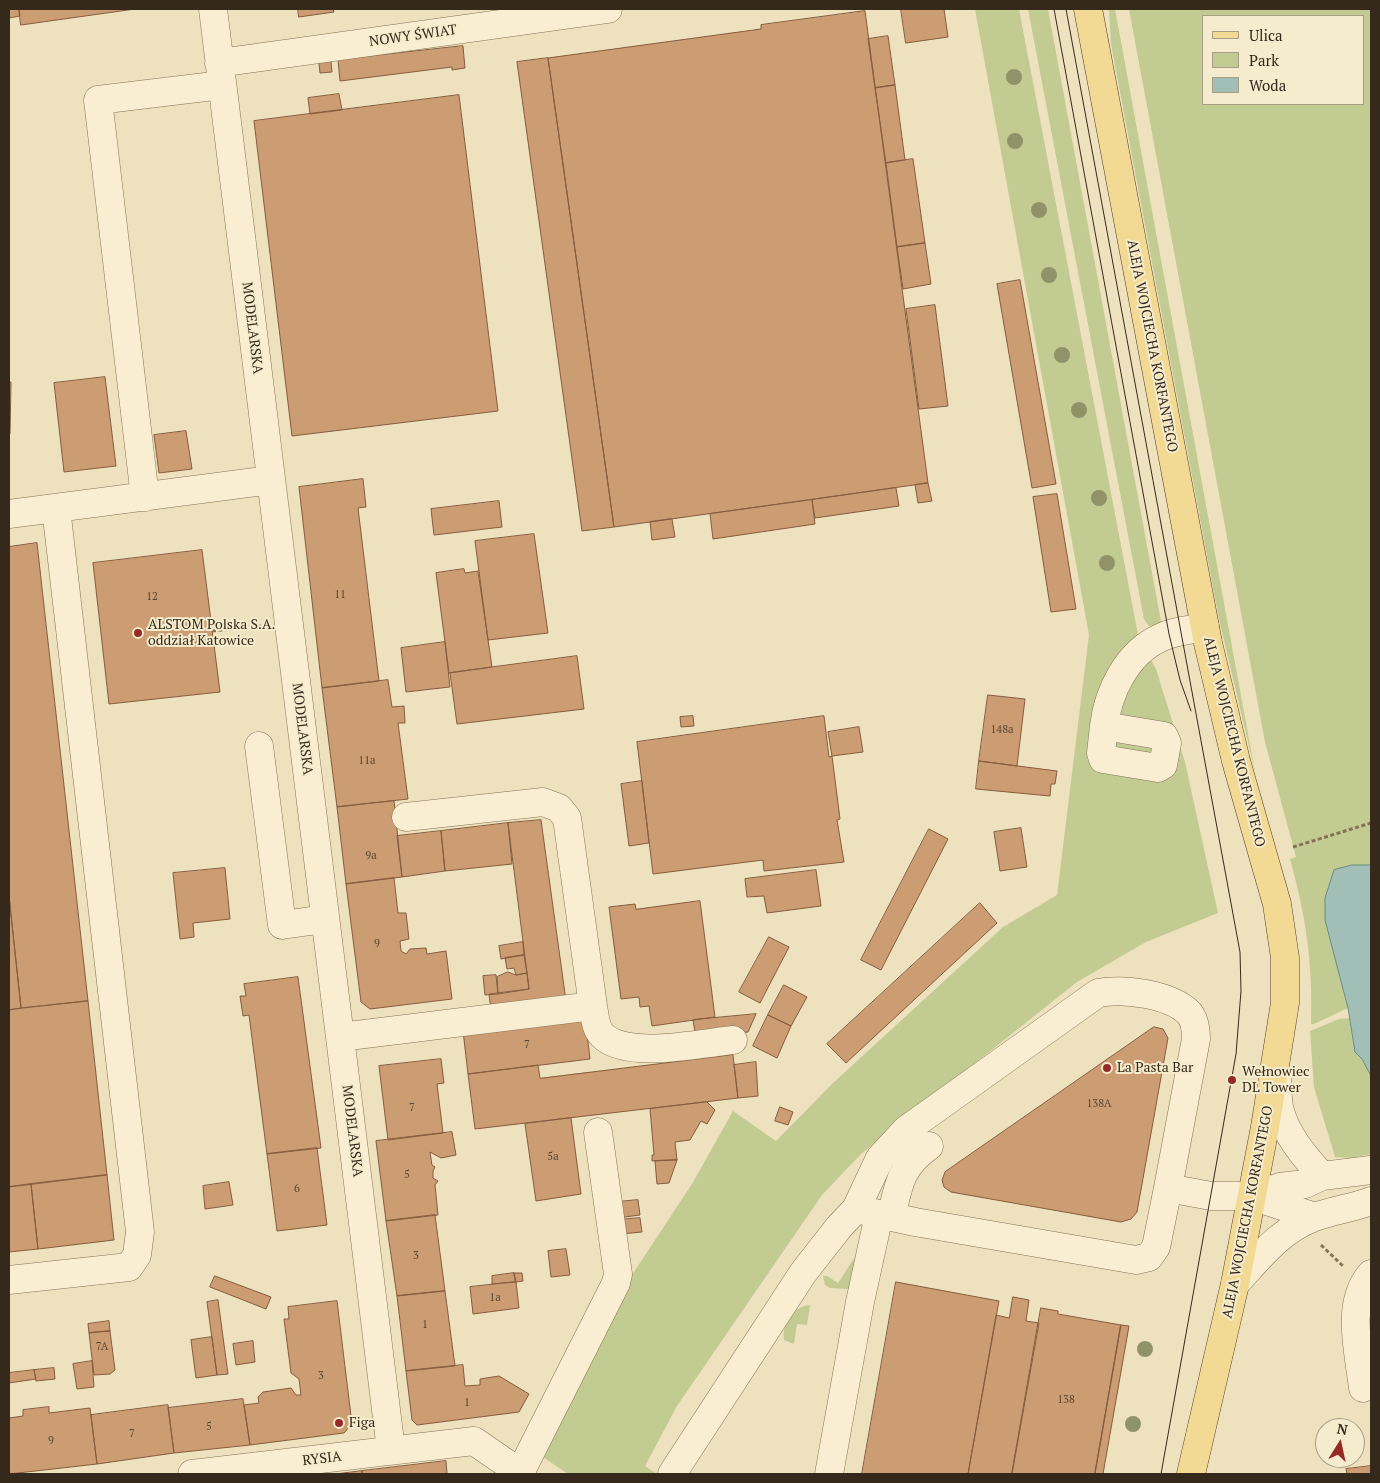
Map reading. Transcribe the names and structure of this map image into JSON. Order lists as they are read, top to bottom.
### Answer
{
  "streets": {
    "main road": ["ALEJA WOJCIECHA KORFANTEGO"],
    "street": ["NOWY ŚWIAT", "MODELARSKA", "RYSIA"]
  },
  "crossings": [
    ["NOWY ŚWIAT", "MODELARSKA"],
    ["MODELARSKA", "RYSIA"]
  ],
  "places": [
    "ALSTOM Polska S.A. oddział Katowice",
    "La Pasta Bar",
    "Wełnowiec DL Tower",
    "Figa"
  ],
  "house_numbers": [
    "11",
    "12",
    "148a",
    "11a",
    "9a",
    "9",
    "7",
    "138A",
    "7",
    "5a",
    "5",
    "6",
    "3",
    "1a",
    "1",
    "7A",
    "3",
    "138",
    "1",
    "5",
    "7",
    "9"
  ],
  "legend": ["Ulica", "Park", "Woda"],
  "north": "top"
}
